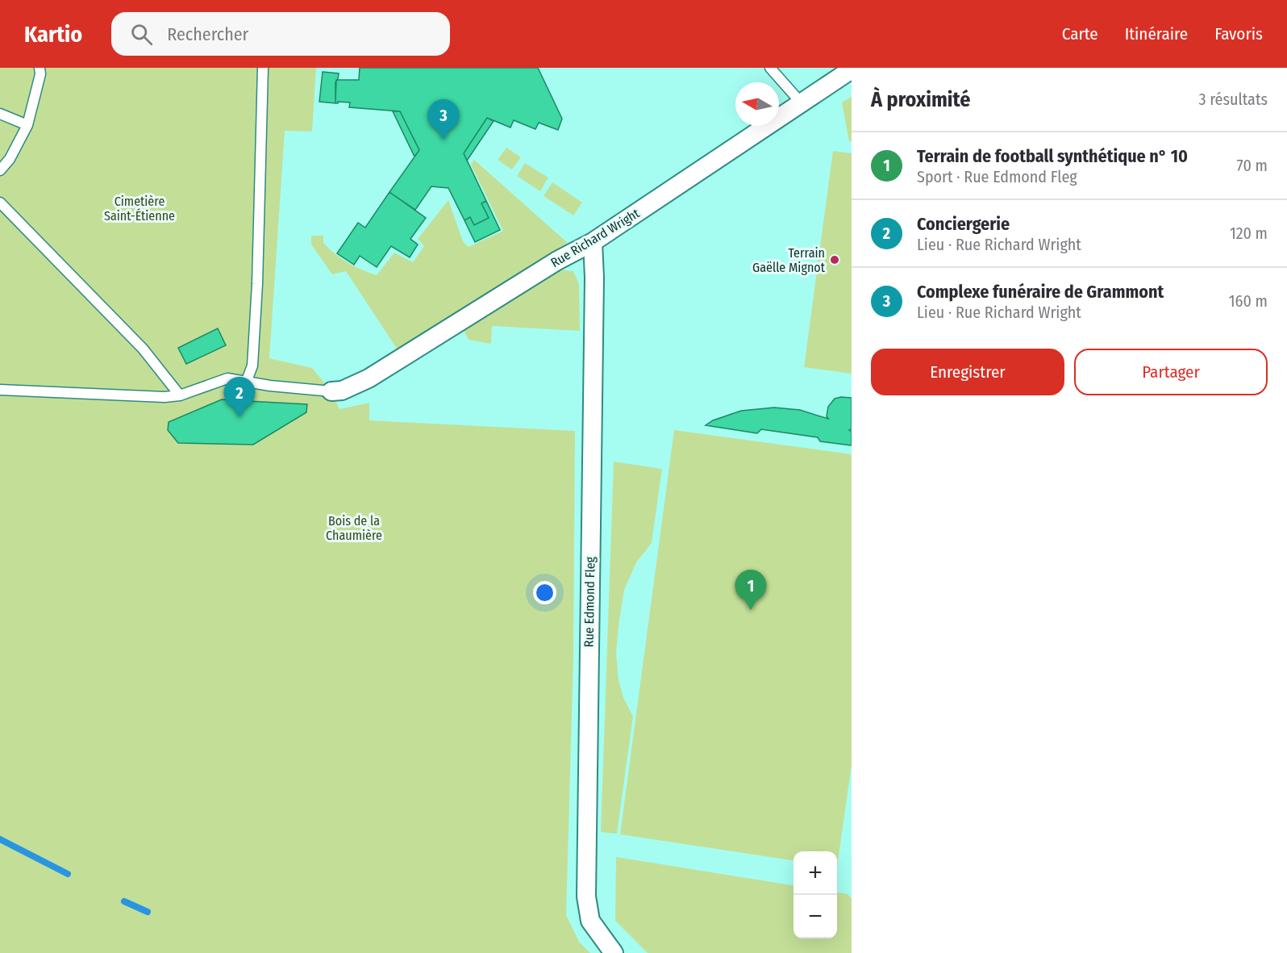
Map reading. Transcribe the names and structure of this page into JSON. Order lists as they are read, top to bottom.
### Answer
{
  "streets": {
    "street": ["Rue Richard Wright", "Rue Edmond Fleg"]
  },
  "crossings": [
    ["Rue Richard Wright", "Rue Edmond Fleg"]
  ],
  "parks": ["Cimetière Saint-Étienne", "Bois de la Chaumière"],
  "places": ["Terrain Gaëlle Mignot"],
  "north": "left",
  "page": {
    "header": "Kartio",
    "search": "Rechercher",
    "nav": ["Carte", "Itinéraire", "Favoris"],
    "heading": ["À proximité", "3 résultats"],
    "pins": ["3", "2", "1"],
    "list": [
      {
        "mark": "1",
        "name": "Terrain de football synthétique n° 10",
        "note": "Sport · Rue Edmond Fleg",
        "value": "70 m"
      },
      {
        "mark": "2",
        "name": "Conciergerie",
        "note": "Lieu · Rue Richard Wright",
        "value": "120 m"
      },
      {
        "mark": "3",
        "name": "Complexe funéraire de Grammont",
        "note": "Lieu · Rue Richard Wright",
        "value": "160 m"
      }
    ],
    "buttons": ["Enregistrer", "Partager"],
    "map_buttons": ["+", "−"]
  }
}
